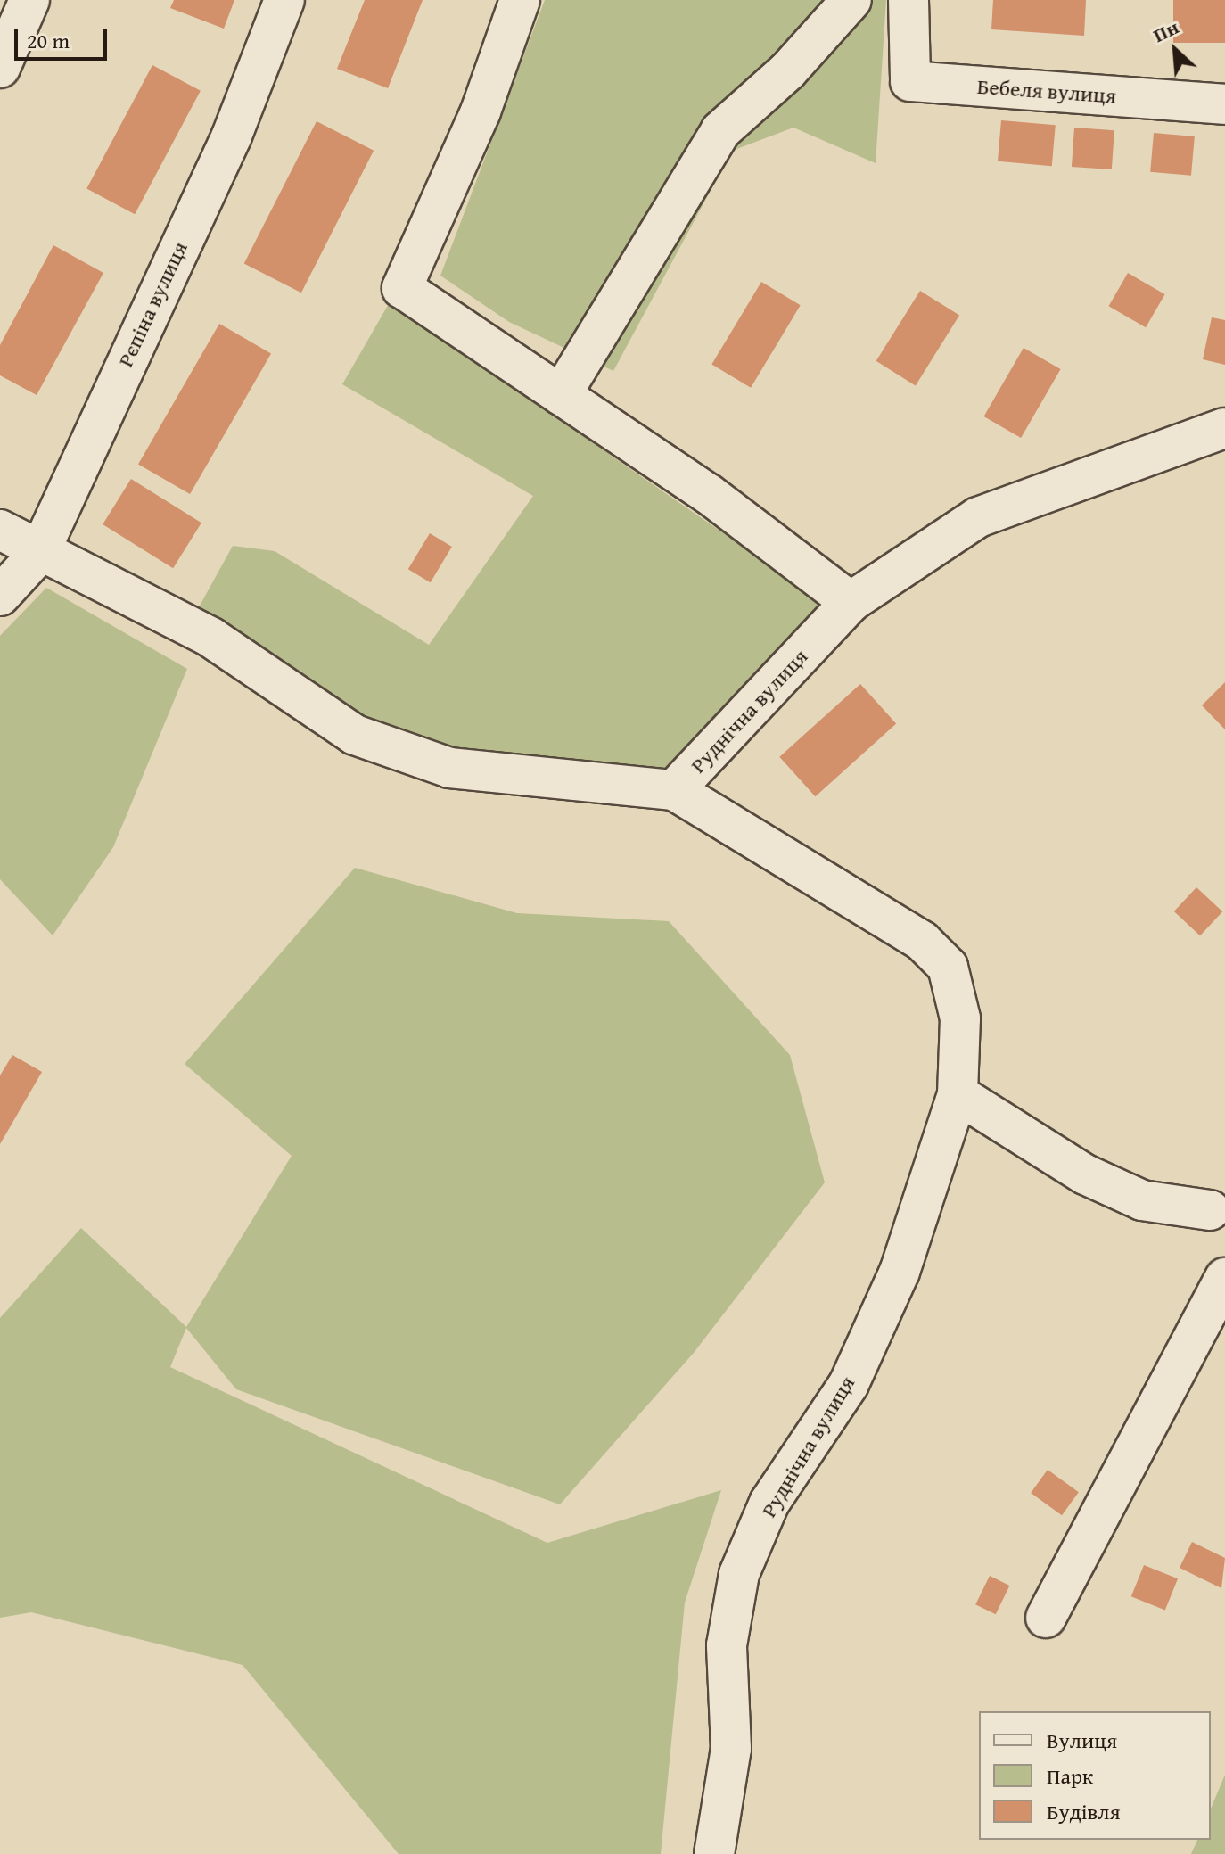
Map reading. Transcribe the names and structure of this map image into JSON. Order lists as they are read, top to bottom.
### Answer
{
  "streets": {
    "street": ["Бебеля вулиця", "Рєпіна вулиця", "Руднічна вулиця"]
  },
  "legend": ["Вулиця", "Парк", "Будівля"],
  "scale_bar": "20 m",
  "north": "top left"
}
